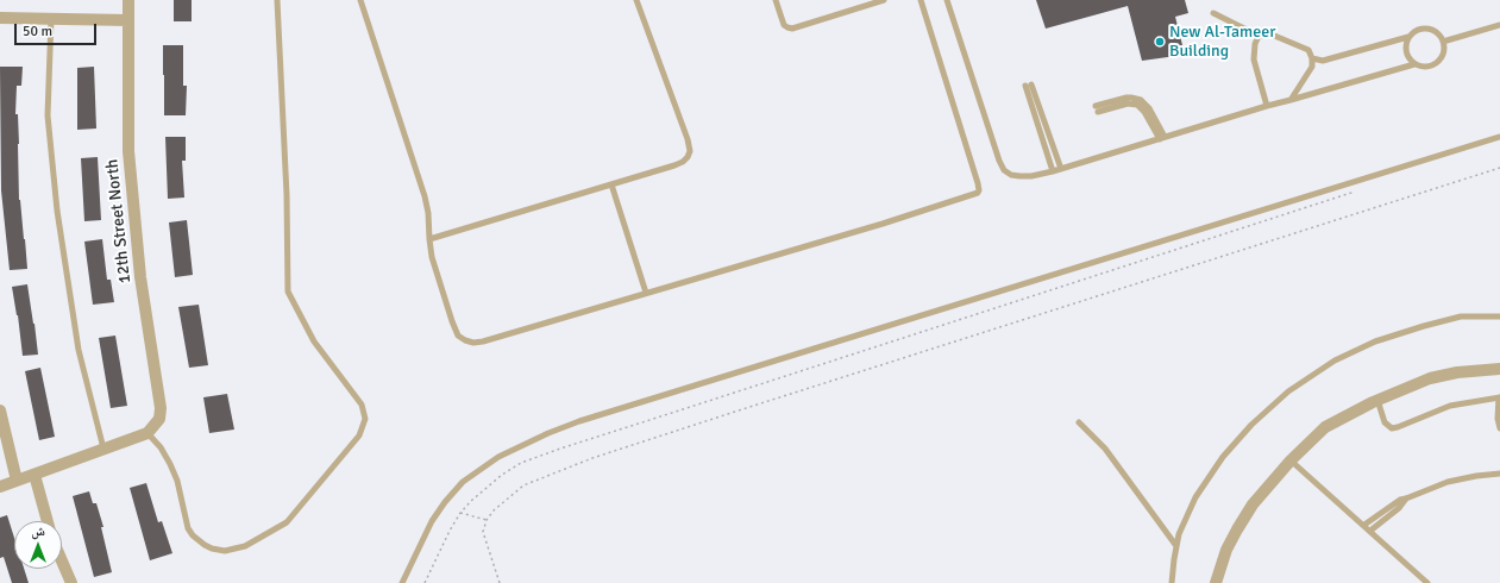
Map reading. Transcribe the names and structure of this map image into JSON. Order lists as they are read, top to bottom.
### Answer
{
  "streets": {
    "street": ["12th Street North"]
  },
  "places": ["New Al-Tameer Building"],
  "scale_bar": "50 m",
  "north": "top"
}
